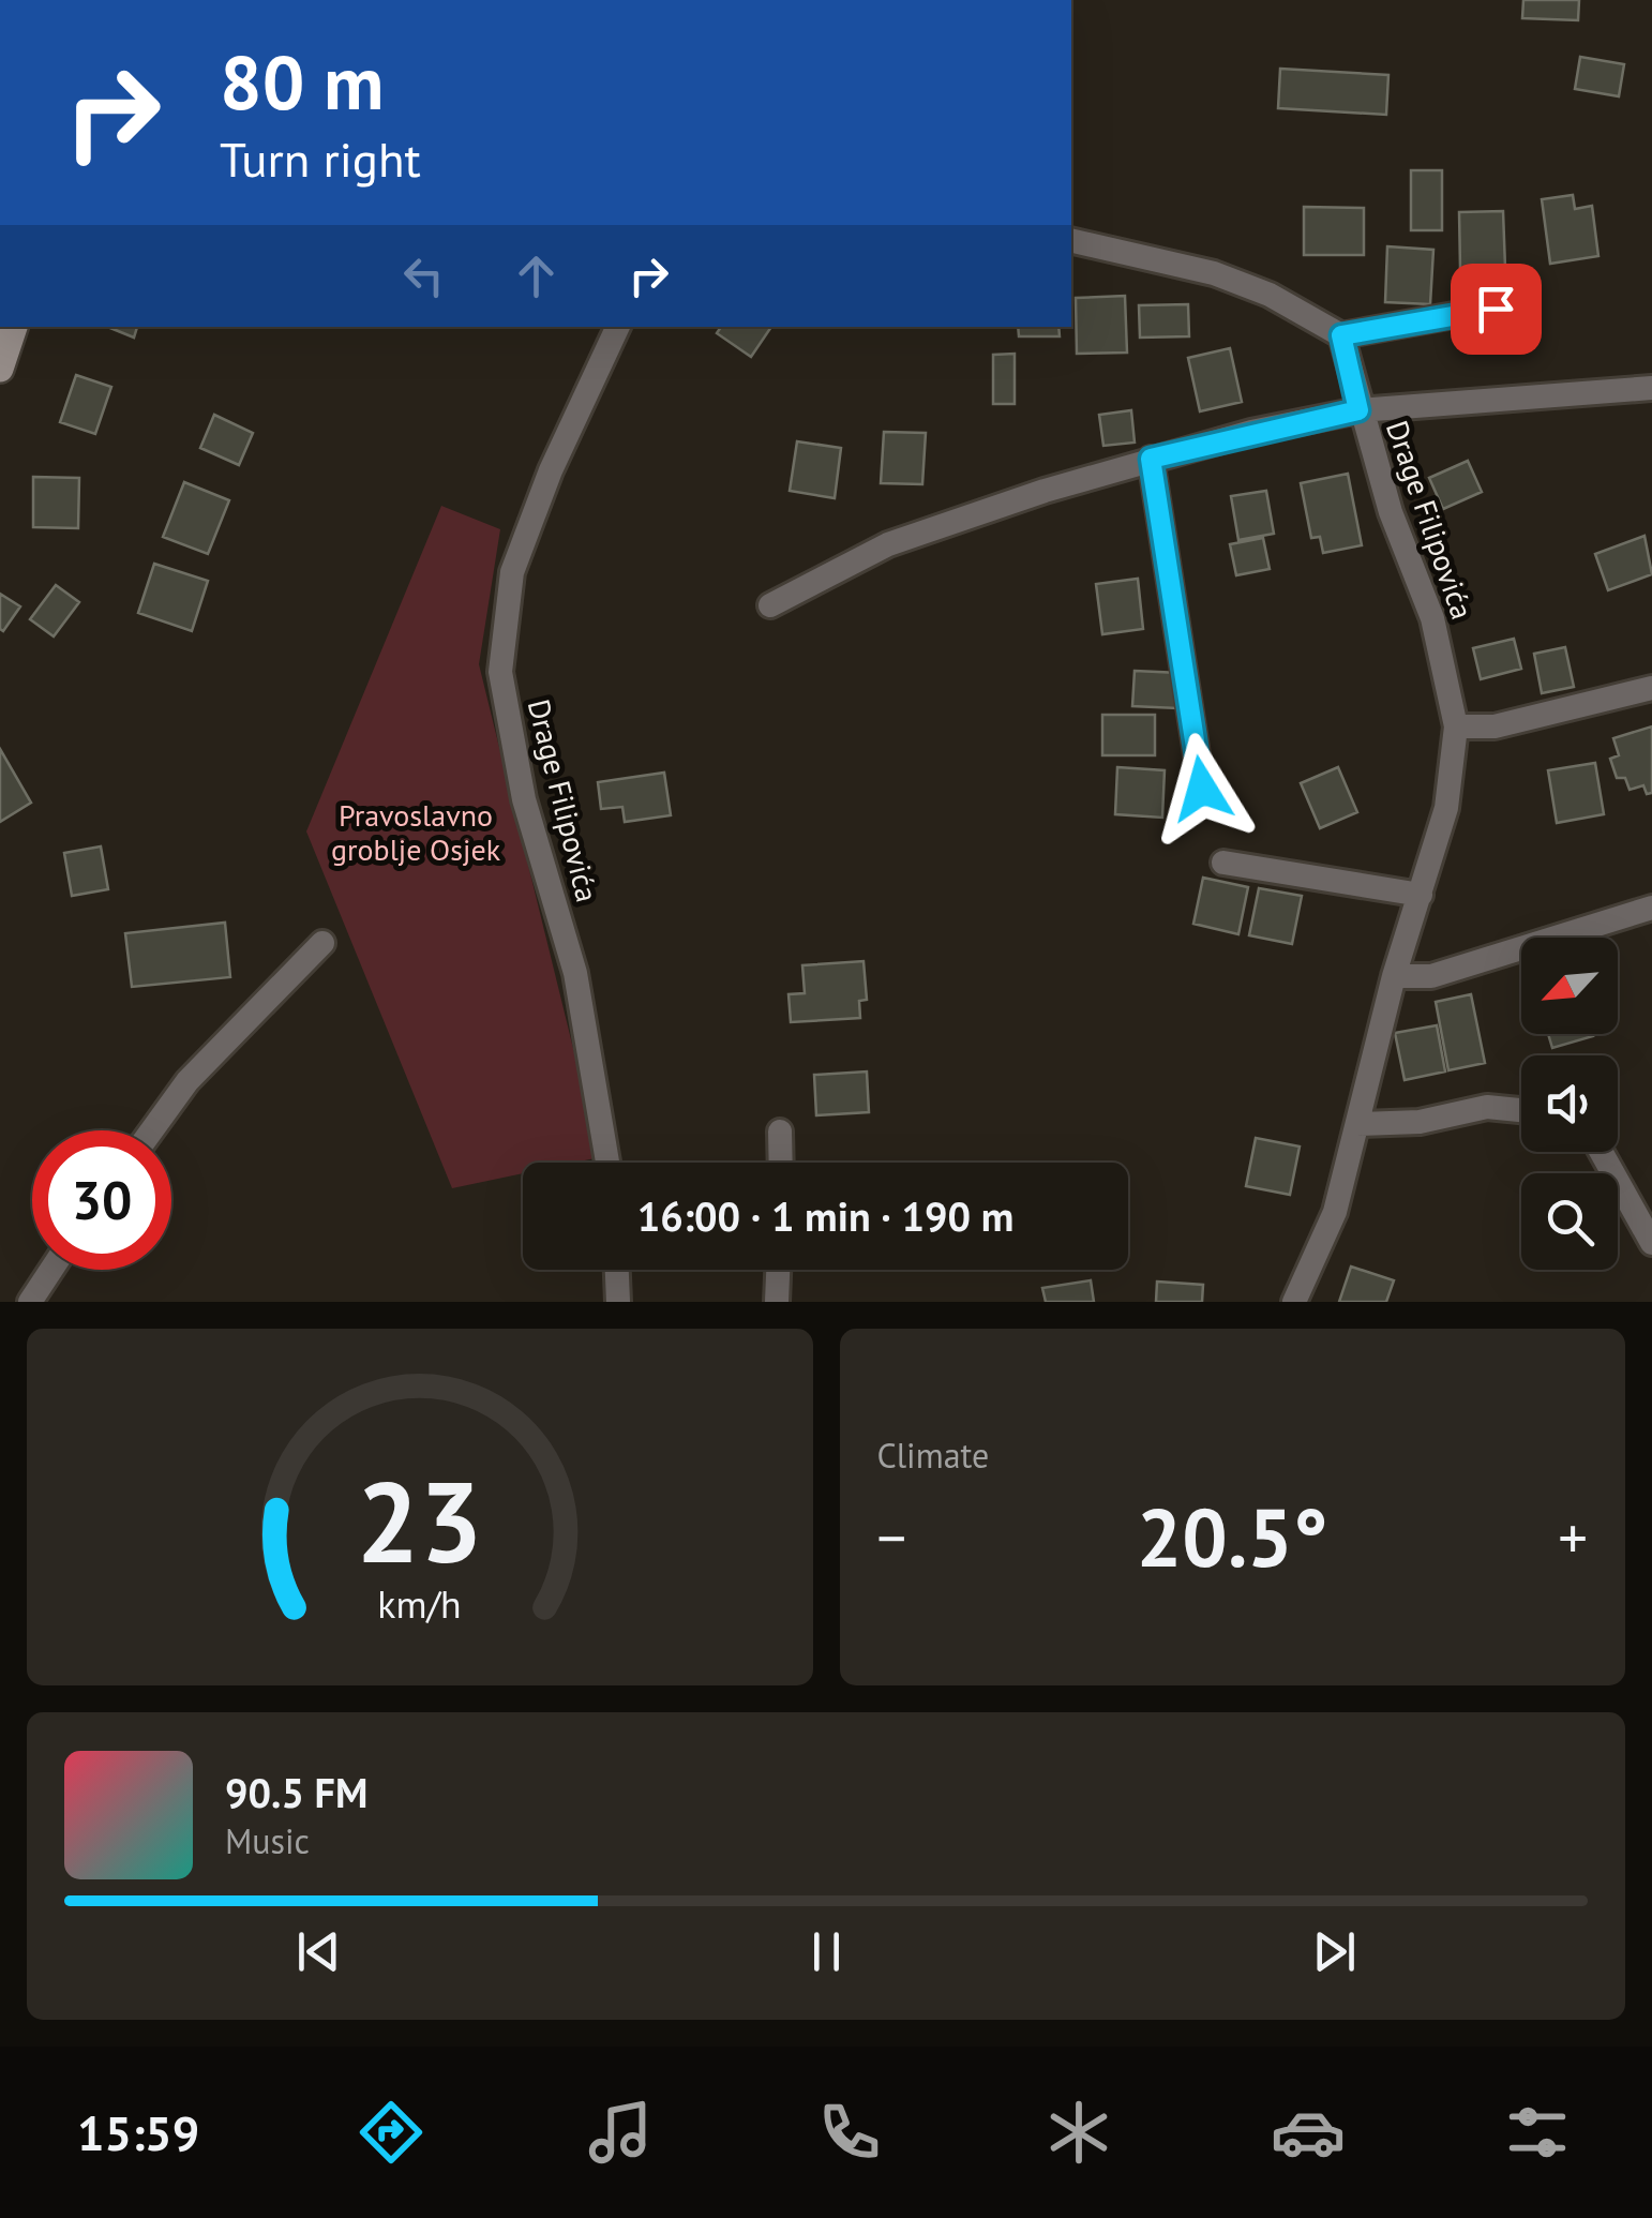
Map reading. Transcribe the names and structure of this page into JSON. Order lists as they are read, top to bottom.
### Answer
{
  "streets": {
    "street": ["Drage Filipovića"]
  },
  "parks": ["Pravoslavno groblje Osjek"],
  "north": "bottom left",
  "page": {
    "turn": ["80 m", "Turn right"],
    "limit": "30",
    "trip": "16:00 · 1 min · 190 m",
    "tile": "Climate",
    "heat": ["−", "20.5°", "+"],
    "song": ["90.5 FM", "Music"],
    "tabs": "15:59",
    "gauge": ["23", "km/h"]
  }
}
